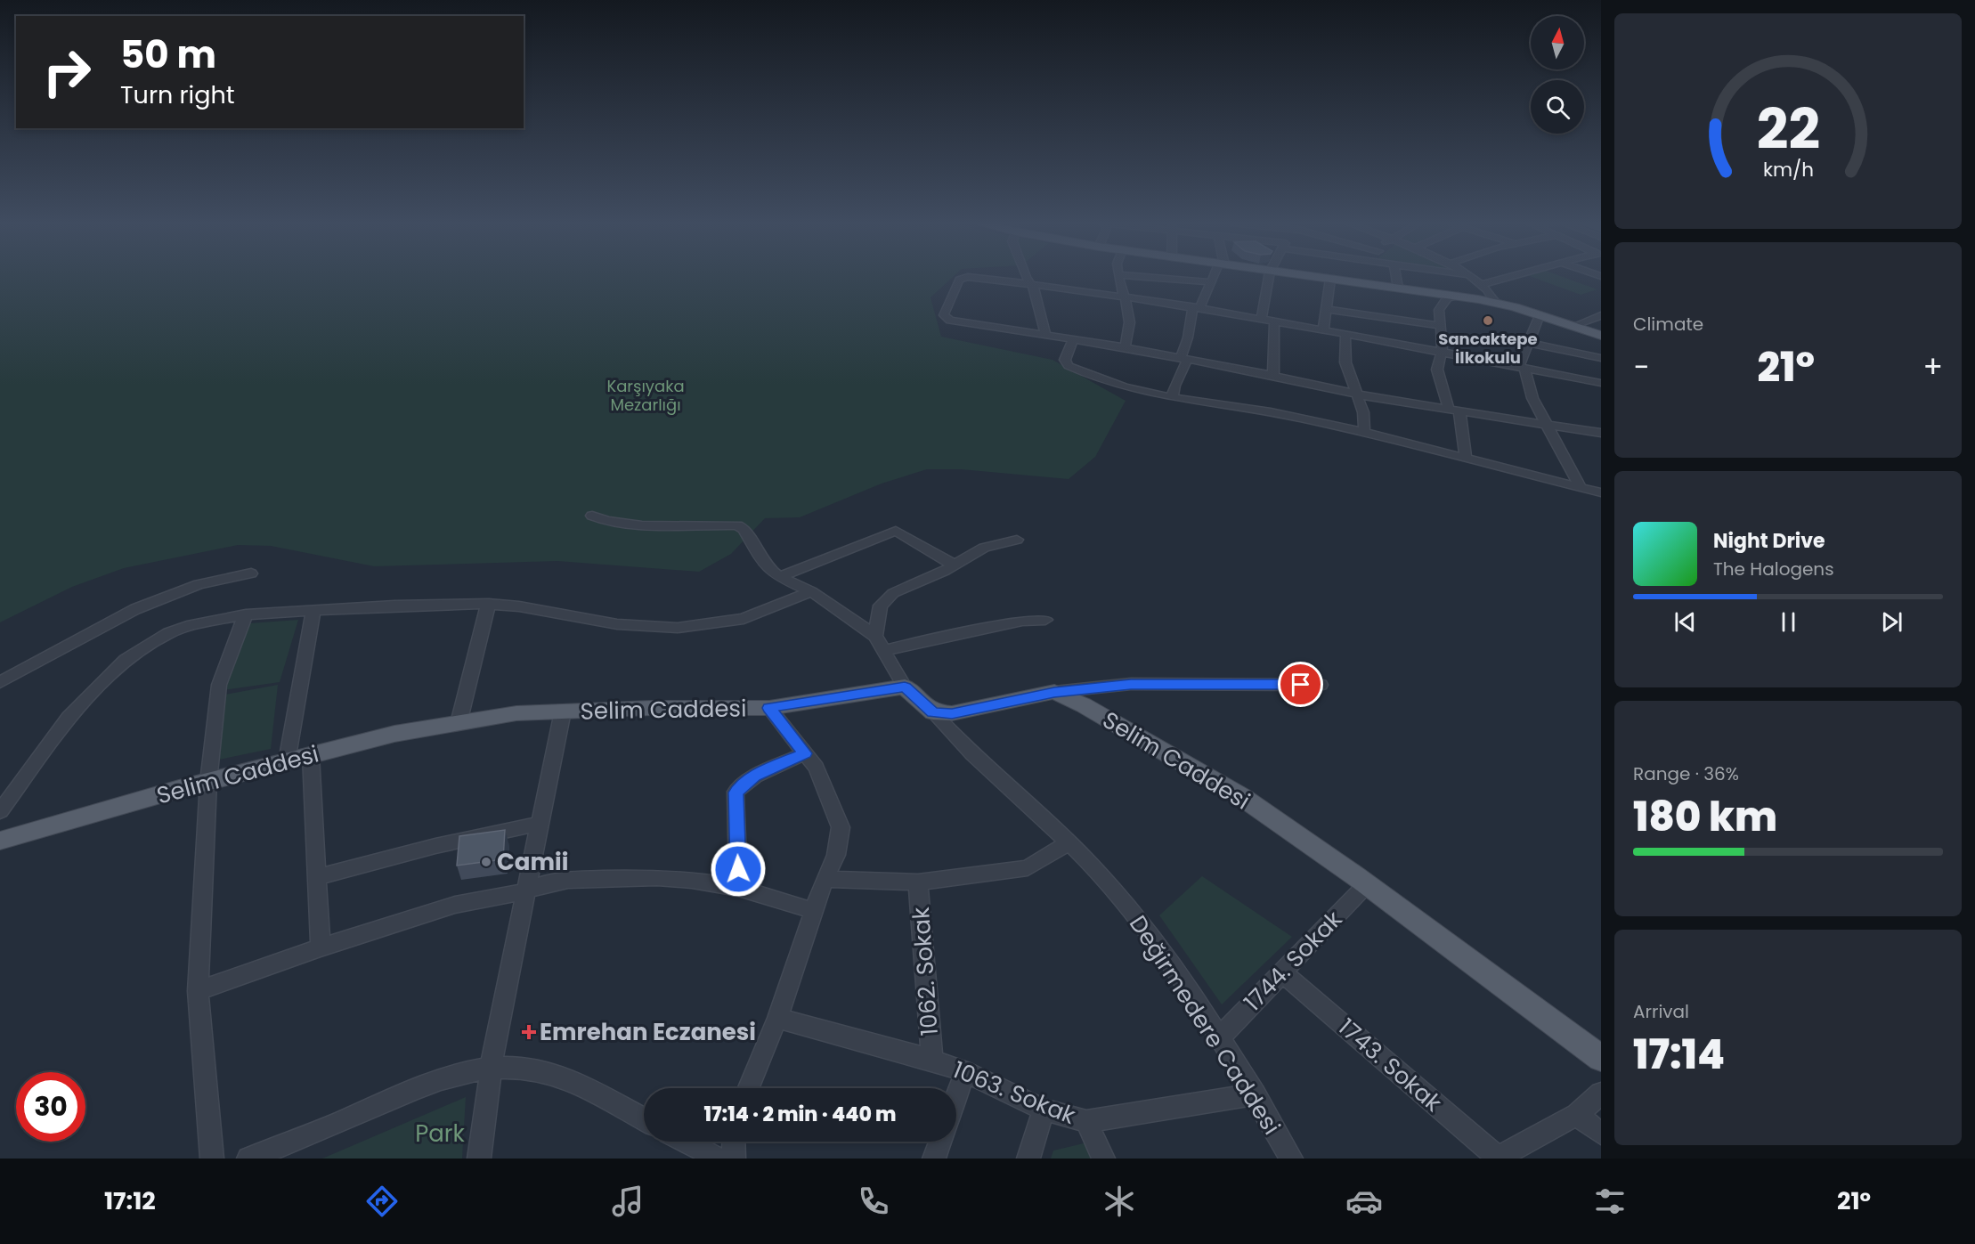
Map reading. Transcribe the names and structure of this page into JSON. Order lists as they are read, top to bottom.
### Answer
{
  "streets": {
    "main road": ["Selim Caddesi"],
    "street": [
      "1744. Sokak",
      "1062. Sokak",
      "Değirmedere Caddesi",
      "1743. Sokak",
      "1063. Sokak"
    ]
  },
  "crossings": [
    ["Selim Caddesi", "1744. Sokak"],
    ["1744. Sokak", "Değirmedere Caddesi"],
    ["1744. Sokak", "1743. Sokak"],
    ["1062. Sokak", "1063. Sokak"],
    ["Değirmedere Caddesi", "1063. Sokak"]
  ],
  "parks": ["Karşıyaka Mezarlığı", "Park"],
  "places": {
    "other": ["Sancaktepe İlkokulu", "Camii"],
    "health": ["Emrehan Eczanesi"]
  },
  "north": "top",
  "page": {
    "turn": ["50 m", "Turn right"],
    "tile": [
      "Climate",
      ["Range · 36%", "180 km"],
      ["Arrival", "17:14"]
    ],
    "heat": ["−", "21°", "+"],
    "song": ["Night Drive", "The Halogens"],
    "limit": "30",
    "trip": "17:14 · 2 min · 440 m",
    "tabs": ["17:12", "21°"],
    "gauge": ["22", "km/h"]
  }
}
